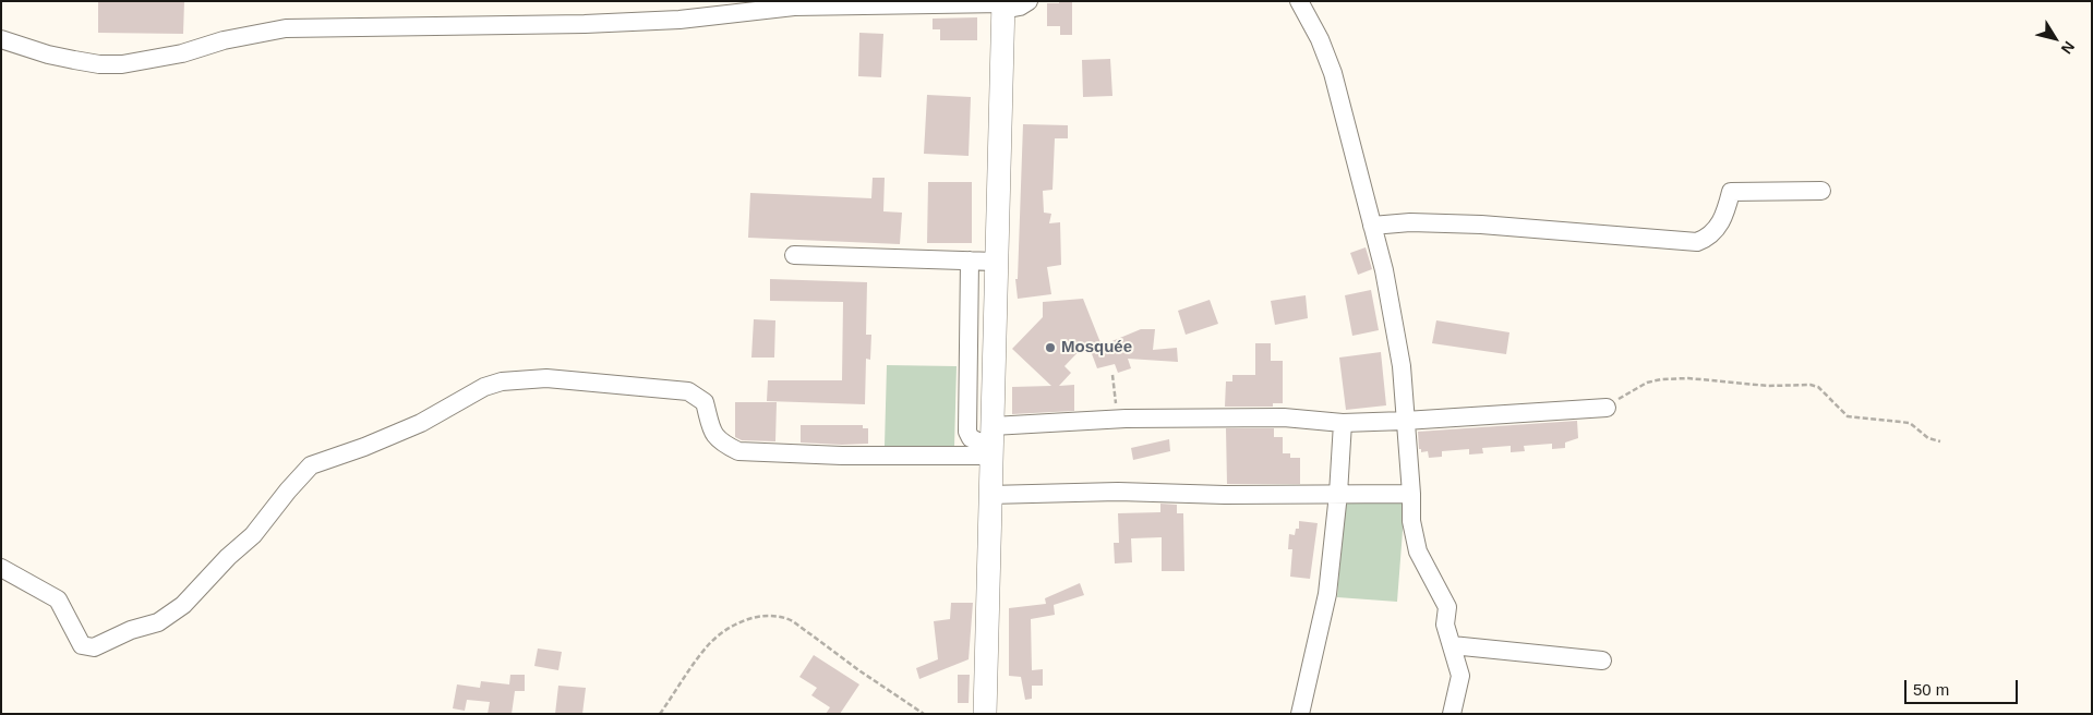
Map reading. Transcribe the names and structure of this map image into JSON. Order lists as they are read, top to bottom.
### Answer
{
  "places": ["Mosquée"],
  "scale_bar": "50 m",
  "north": "bottom right"
}
